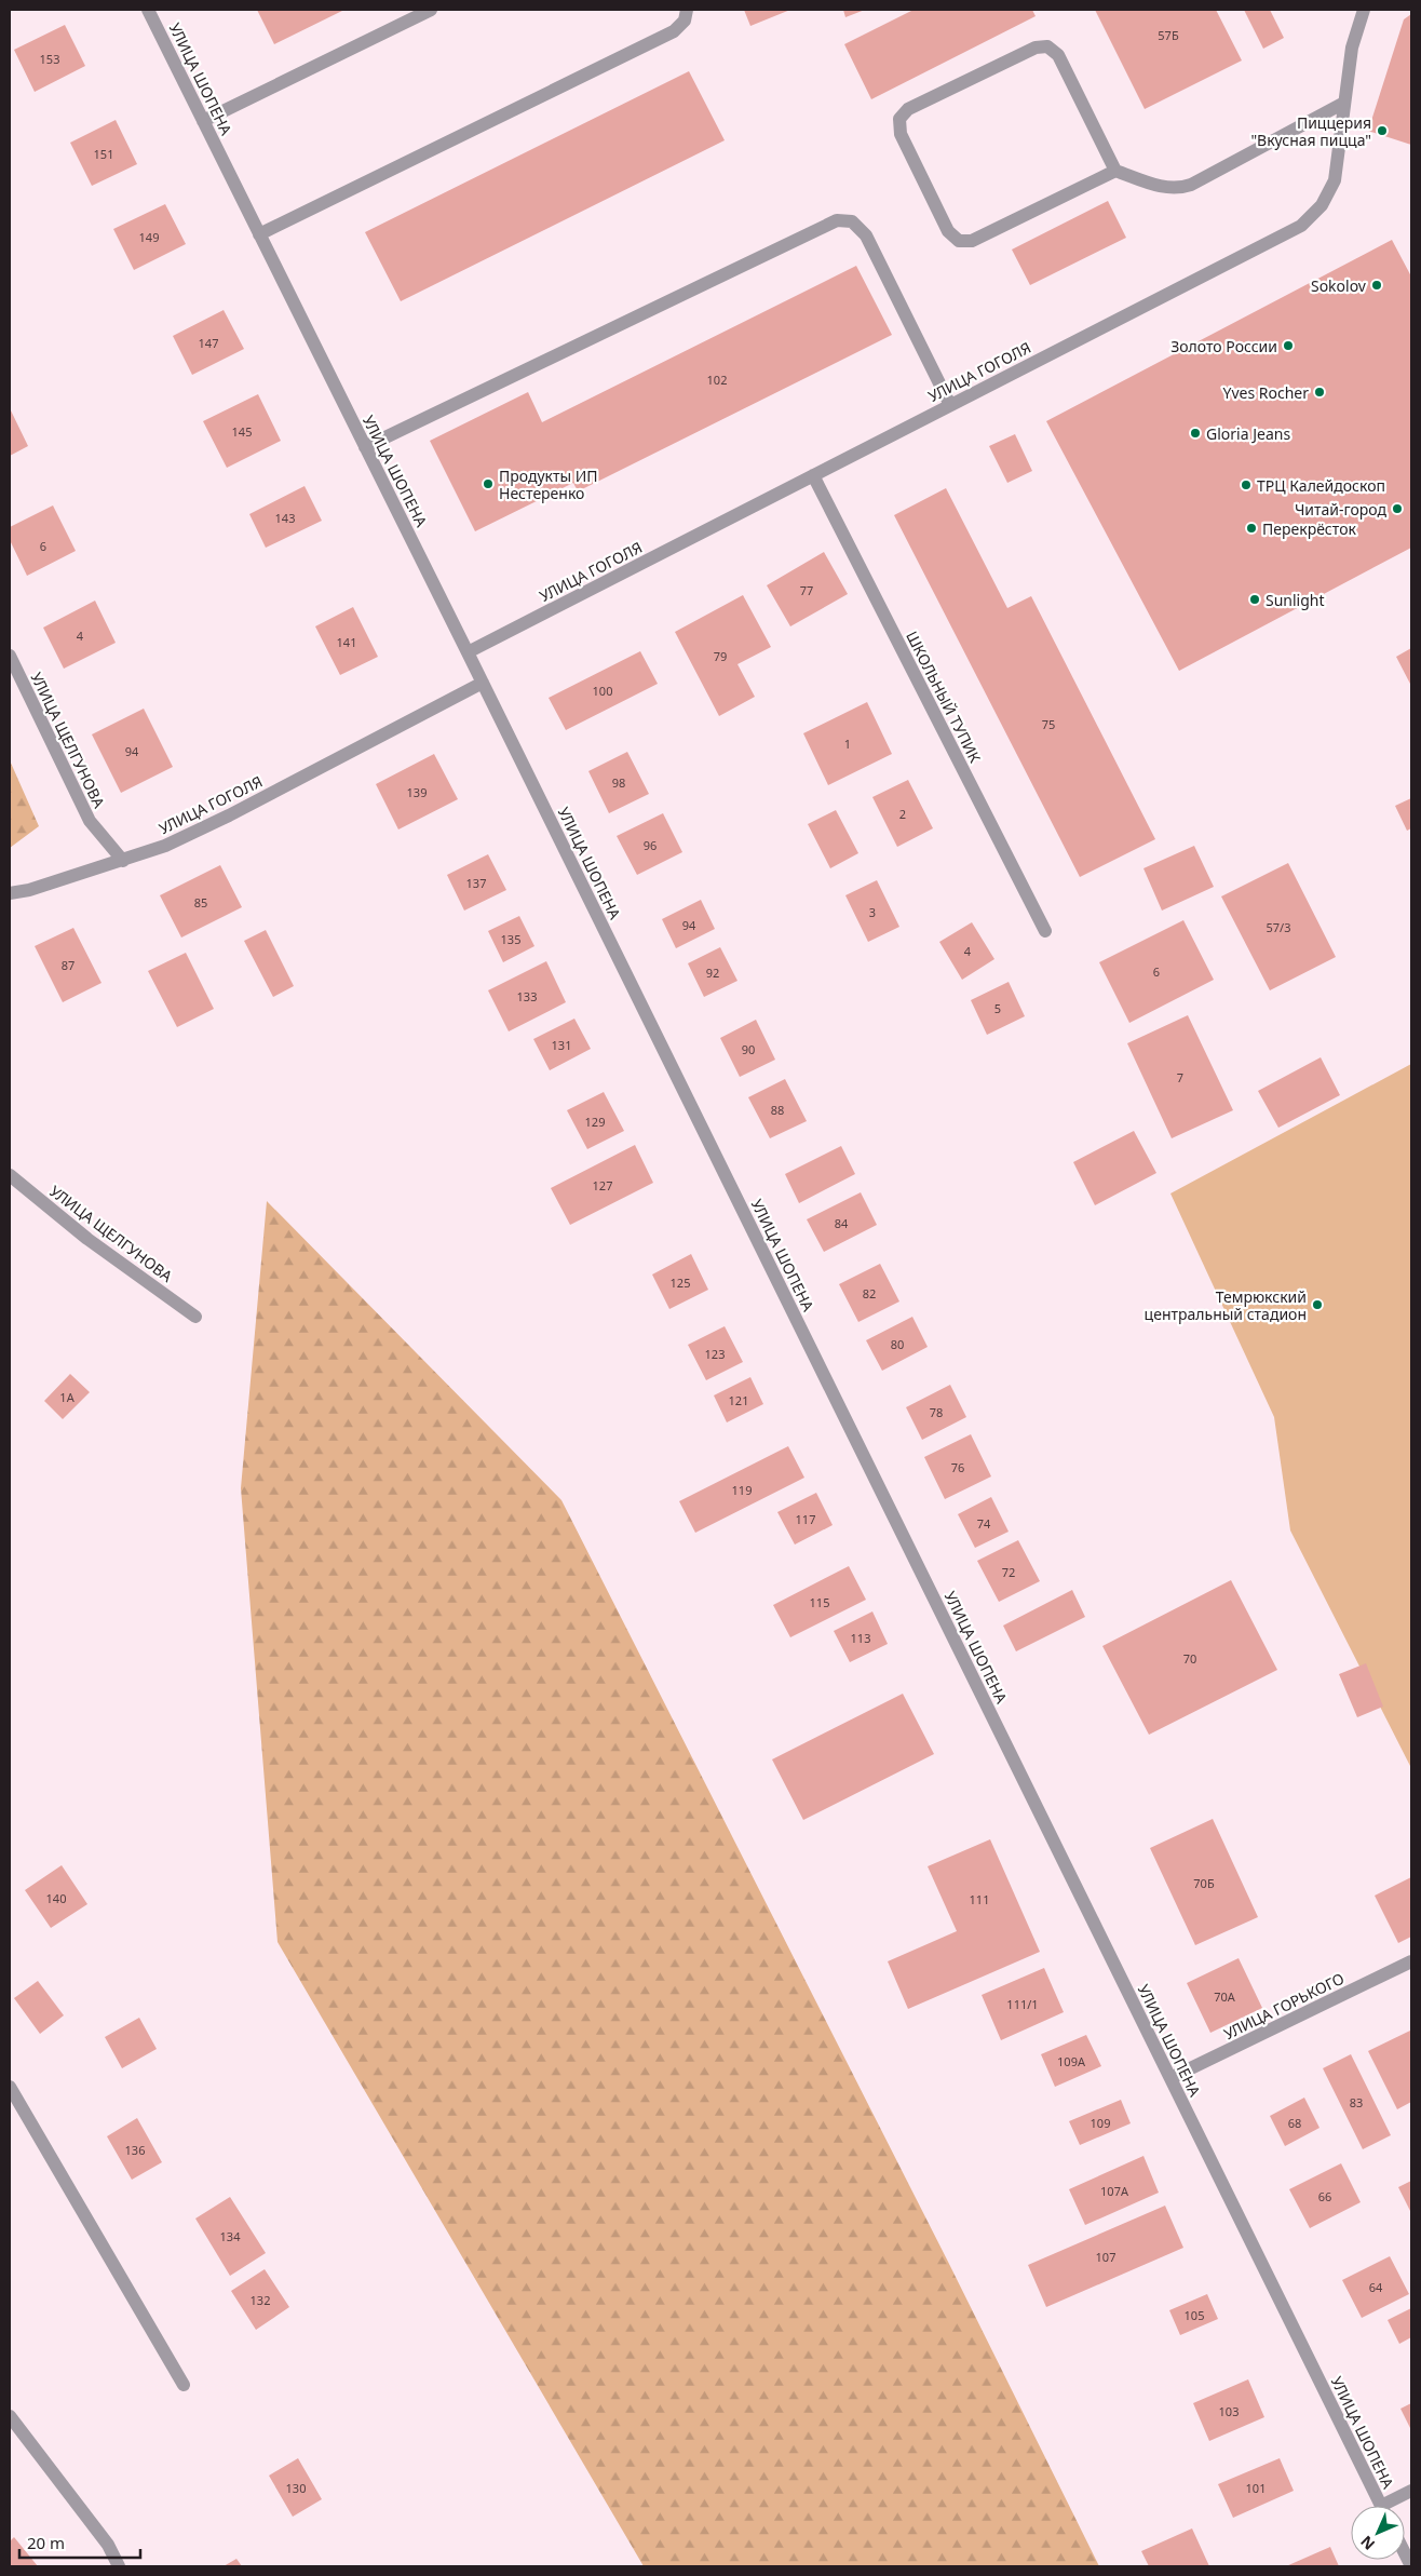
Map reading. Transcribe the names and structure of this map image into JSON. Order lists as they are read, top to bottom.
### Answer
{
  "streets": {
    "street": [
      "УЛИЦА ШОПЕНА",
      "УЛИЦА ГОГОЛЯ",
      "ШКОЛЬНЫЙ ТУПИК",
      "УЛИЦА ЩЕЛГУНОВА",
      "УЛИЦА ГОРЬКОГО"
    ]
  },
  "crossings": [
    ["УЛИЦА ШОПЕНА", "УЛИЦА ГОГОЛЯ"],
    ["УЛИЦА ШОПЕНА", "УЛИЦА ГОРЬКОГО"],
    ["УЛИЦА ГОГОЛЯ", "ШКОЛЬНЫЙ ТУПИК"],
    ["УЛИЦА ГОГОЛЯ", "УЛИЦА ЩЕЛГУНОВА"]
  ],
  "places": [
    "Пиццерия \"Вкусная пицца\"",
    "Sokolov",
    "Золото России",
    "Yves Rocher",
    "Gloria Jeans",
    "Продукты ИП Нестеренко",
    "ТРЦ Калейдоскоп",
    "Читай-город",
    "Перекрёсток",
    "Sunlight",
    "Темрюкский центральный стадион"
  ],
  "house_numbers": [
    "57Б",
    "153",
    "151",
    "149",
    "147",
    "102",
    "145",
    "143",
    "6",
    "77",
    "4",
    "141",
    "79",
    "100",
    "75",
    "1",
    "94",
    "98",
    "139",
    "2",
    "96",
    "137",
    "85",
    "3",
    "94",
    "57/3",
    "135",
    "4",
    "87",
    "6",
    "92",
    "133",
    "5",
    "131",
    "90",
    "7",
    "88",
    "129",
    "127",
    "84",
    "125",
    "82",
    "80",
    "123",
    "1А",
    "121",
    "78",
    "76",
    "119",
    "117",
    "74",
    "72",
    "115",
    "113",
    "70",
    "70Б",
    "140",
    "111",
    "70А",
    "111/1",
    "109А",
    "83",
    "109",
    "68",
    "136",
    "107А",
    "66",
    "134",
    "107",
    "64",
    "132",
    "105",
    "103",
    "130",
    "101"
  ],
  "scale_bar": "20 m",
  "north": "bottom left"
}
